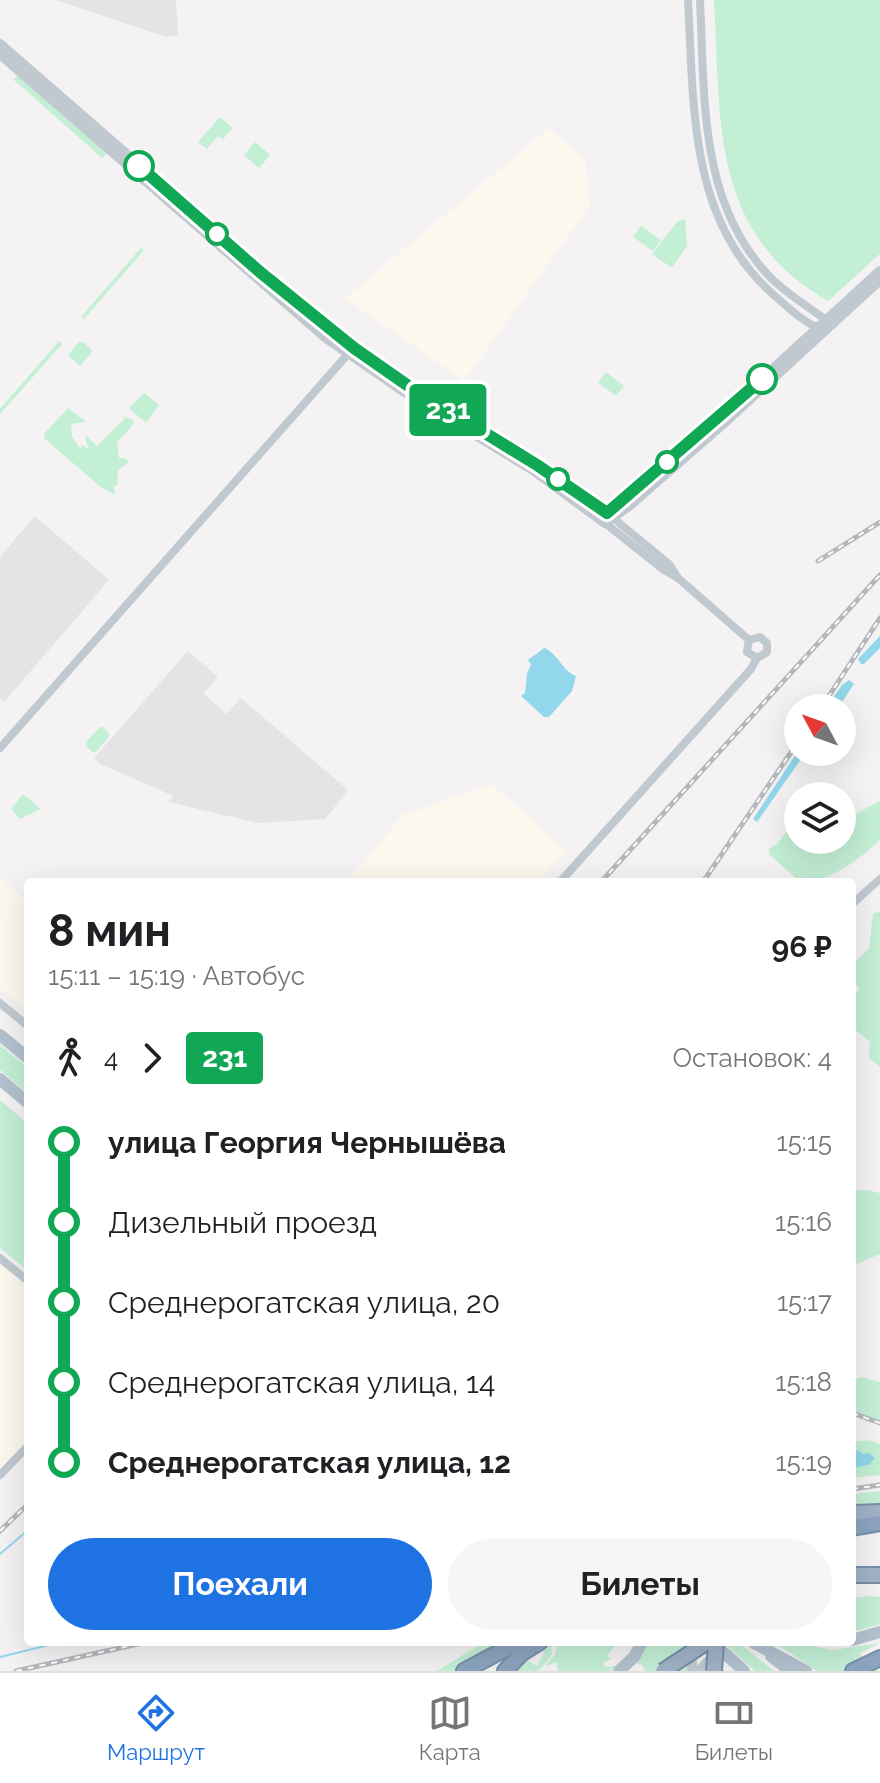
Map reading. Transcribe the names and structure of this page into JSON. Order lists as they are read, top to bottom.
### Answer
{
  "lines": ["bus line 231"],
  "north": "top left",
  "page": {
    "on_map": "231",
    "heading": ["8 мин", "15:11 – 15:19 · Автобус", "96 ₽"],
    "legs": ["4", "231", "Остановок: 4"],
    "list": [
      {
        "name": "улица Георгия Чернышёва",
        "value": "15:15"
      },
      {
        "name": "Дизельный проезд",
        "value": "15:16"
      },
      {
        "name": "Среднерогатская улица, 20",
        "value": "15:17"
      },
      {
        "name": "Среднерогатская улица, 14",
        "value": "15:18"
      },
      {
        "name": "Среднерогатская улица, 12",
        "value": "15:19"
      }
    ],
    "buttons": ["Поехали", "Билеты"],
    "tabs": ["Маршрут", "Карта", "Билеты"]
  }
}
